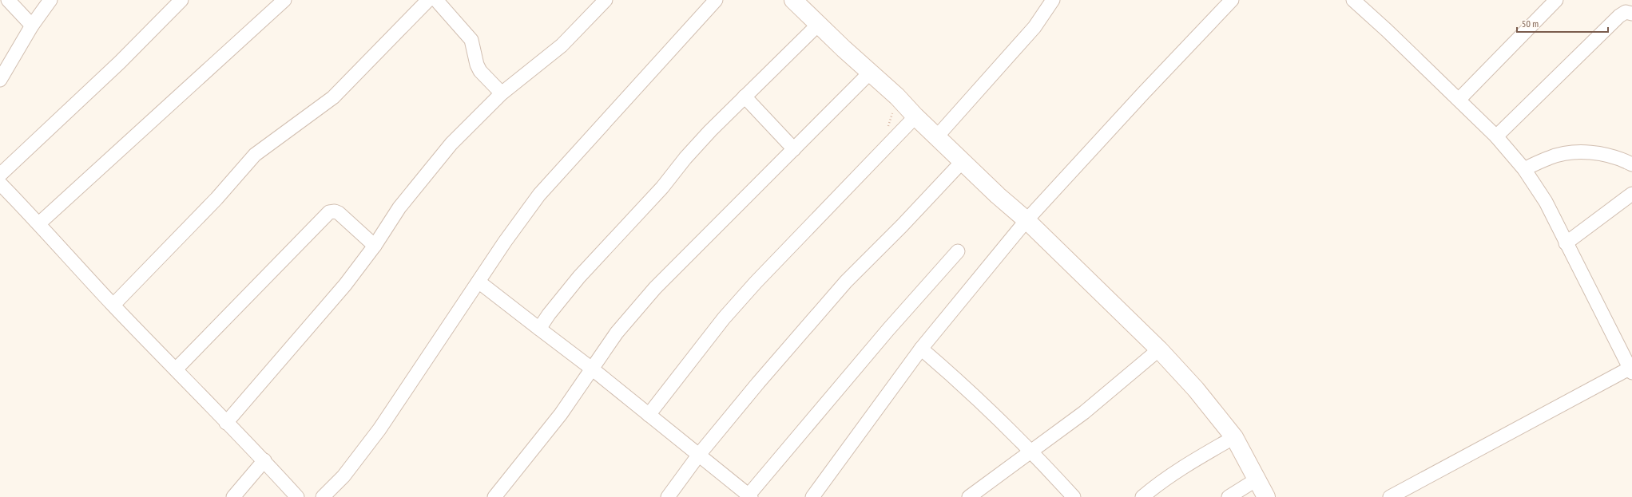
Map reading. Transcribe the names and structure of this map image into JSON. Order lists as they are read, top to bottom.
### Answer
{
  "scale_bar": "50 m"
}
